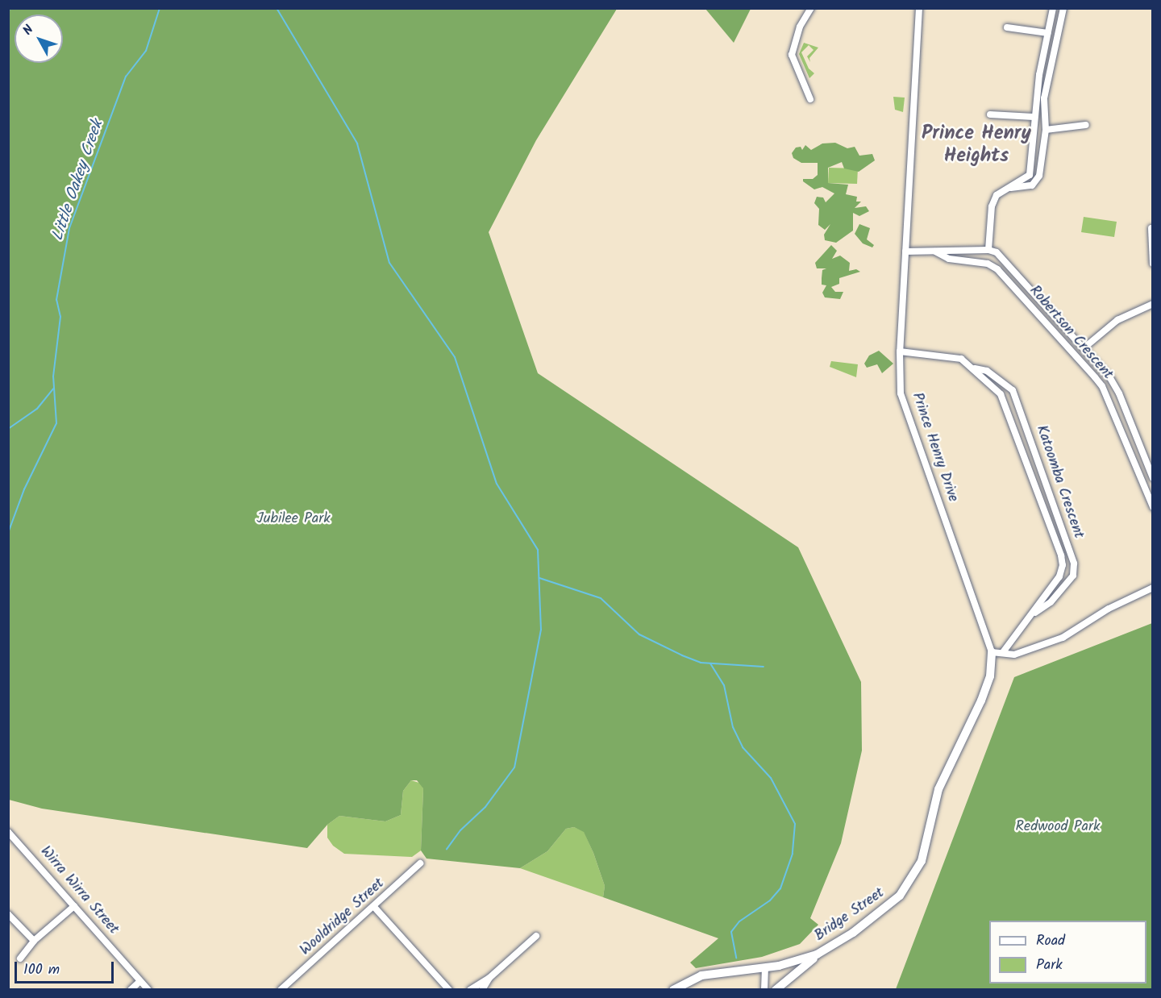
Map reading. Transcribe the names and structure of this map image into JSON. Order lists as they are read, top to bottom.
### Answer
{
  "streets": {
    "street": [
      "Robertson Crescent",
      "Prince Henry Drive",
      "Katoomba Crescent",
      "Wirra Wirra Street",
      "Bridge Street",
      "Wooldridge Street"
    ]
  },
  "crossings": [
    ["Robertson Crescent", "Prince Henry Drive"],
    ["Prince Henry Drive", "Katoomba Crescent"],
    ["Prince Henry Drive", "Bridge Street"]
  ],
  "districts": ["Prince Henry Heights"],
  "water": ["Little Oakey Creek"],
  "parks": ["Jubilee Park", "Redwood Park"],
  "legend": ["Road", "Park"],
  "scale_bar": "100 m",
  "north": "top left"
}
